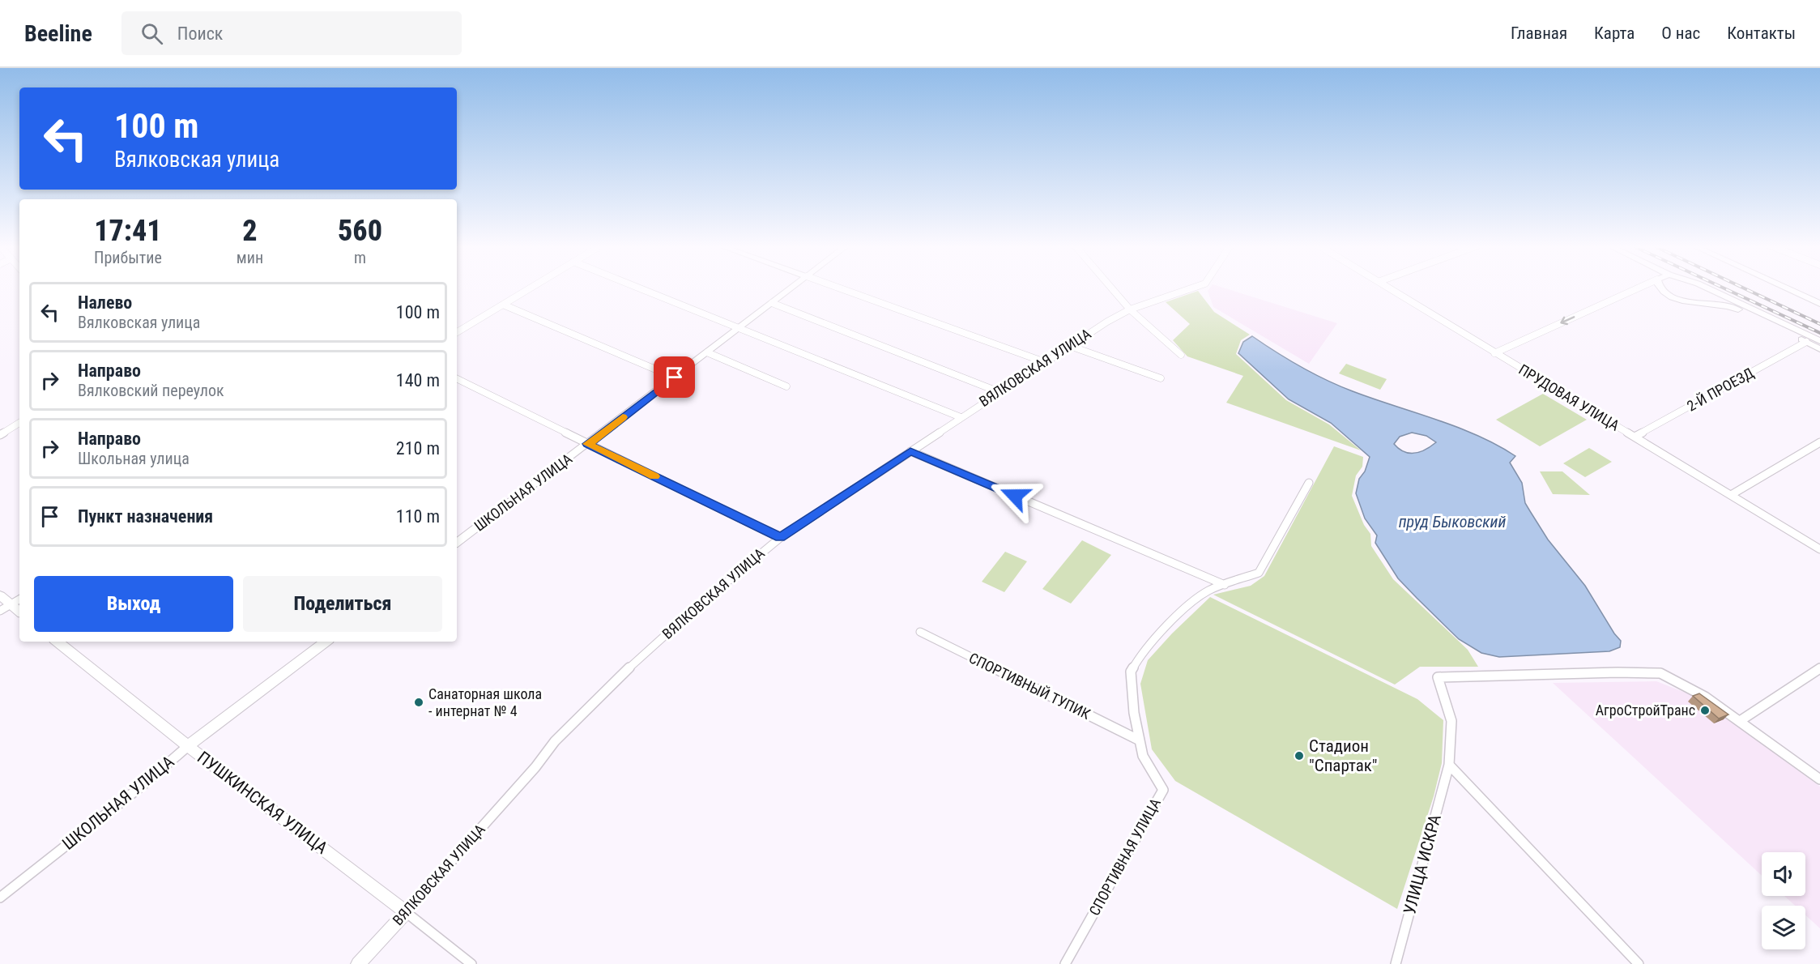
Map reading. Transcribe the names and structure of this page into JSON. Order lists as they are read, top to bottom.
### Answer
{
  "streets": {
    "main road": ["ВЯЛКОВСКАЯ УЛИЦА", "ШКОЛЬНАЯ УЛИЦА", "ПУШКИНСКАЯ УЛИЦА"],
    "street": [
      "2-Й ПРОЕЗД",
      "ПРУДОВАЯ УЛИЦА",
      "СПОРТИВНЫЙ ТУПИК",
      "СПОРТИВНАЯ УЛИЦА",
      "УЛИЦА ИСКРА"
    ]
  },
  "crossings": [
    ["ВЯЛКОВСКАЯ УЛИЦА", "ПУШКИНСКАЯ УЛИЦА"],
    ["2-Й ПРОЕЗД", "ПРУДОВАЯ УЛИЦА"],
    ["ШКОЛЬНАЯ УЛИЦА", "ПУШКИНСКАЯ УЛИЦА"],
    ["СПОРТИВНЫЙ ТУПИК", "СПОРТИВНАЯ УЛИЦА"]
  ],
  "water": ["пруд Быковский"],
  "places": ["Санаторная школа - интернат № 4", "АгроСтройТранс", "Стадион \"Спартак\""],
  "page": {
    "header": "Beeline",
    "search": "Поиск",
    "nav": [
      "Главная",
      "Карта",
      "О нас",
      "Контакты"
    ],
    "turn": ["100 m", "Вялковская улица"],
    "eta": [
      "17:41",
      "Прибытие",
      "2",
      "мин",
      "560",
      "m"
    ],
    "list": [
      {
        "name": "Налево",
        "note": "Вялковская улица",
        "value": "100 m"
      },
      {
        "name": "Направо",
        "note": "Вялковский переулок",
        "value": "140 m"
      },
      {
        "name": "Направо",
        "note": "Школьная улица",
        "value": "210 m"
      },
      {
        "name": "Пункт назначения",
        "value": "110 m"
      }
    ],
    "buttons": ["Выход", "Поделиться"]
  }
}
